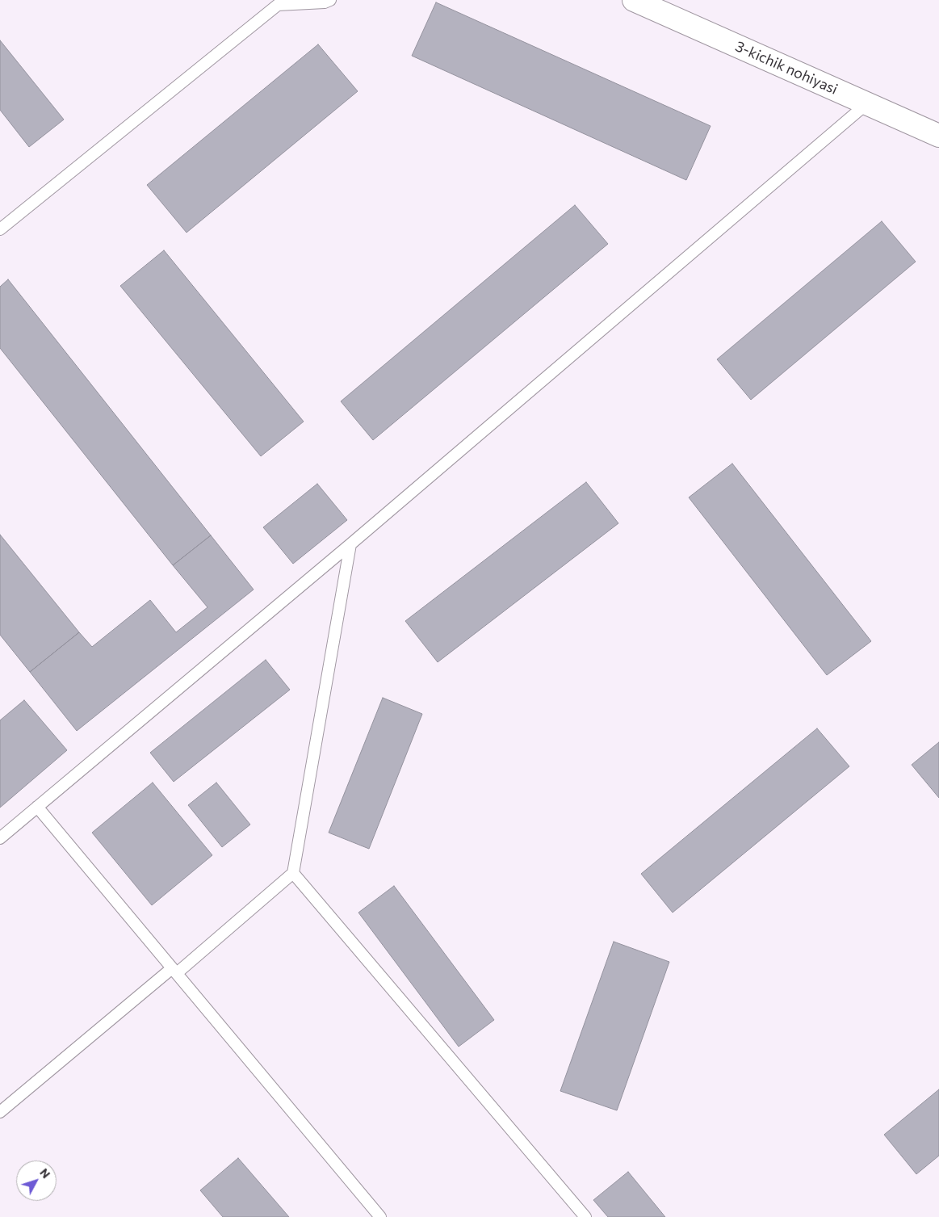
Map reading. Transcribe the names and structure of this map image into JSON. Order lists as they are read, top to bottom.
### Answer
{
  "streets": {
    "street": ["3-kichik nohiyasi"]
  },
  "north": "top right"
}
